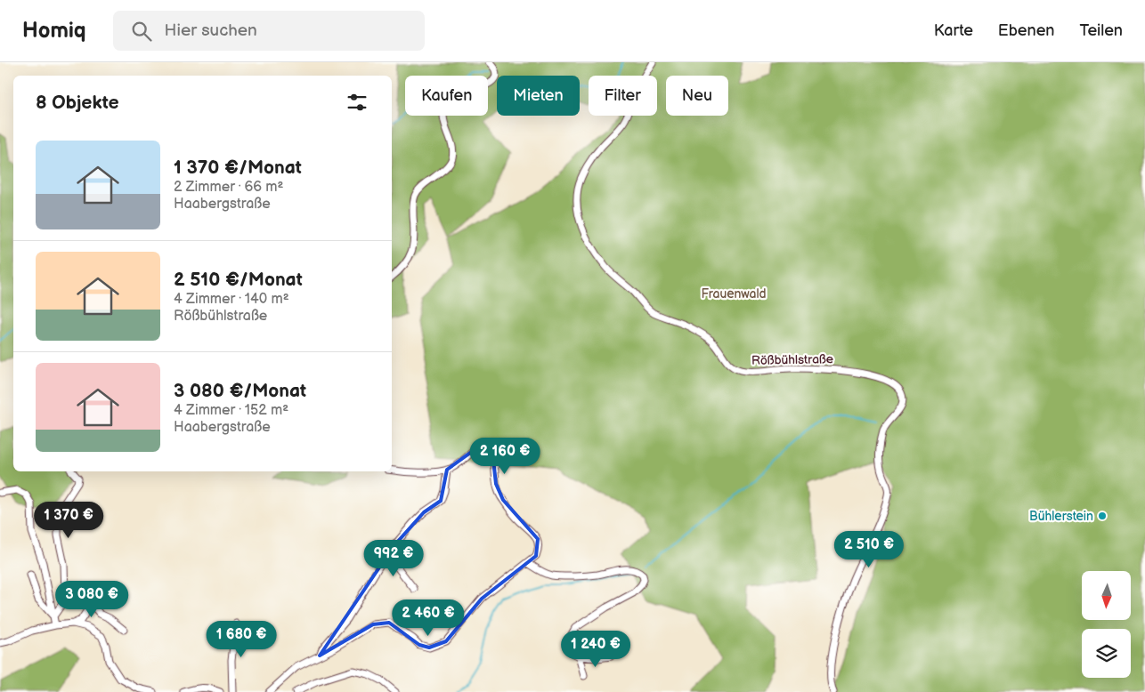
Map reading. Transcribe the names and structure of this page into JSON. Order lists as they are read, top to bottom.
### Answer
{
  "streets": {
    "street": ["Rößbühlstraße"]
  },
  "parks": ["Frauenwald"],
  "places": ["Bühlerstein"],
  "north": "bottom",
  "page": {
    "header": "Homiq",
    "search": "Hier suchen",
    "nav": ["Karte", "Ebenen", "Teilen"],
    "chip": [
      "Kaufen",
      "Mieten",
      "Filter",
      "Neu"
    ],
    "heading": "8 Objekte",
    "list": [
      {
        "name": "1 370 €/Monat",
        "note": "2 Zimmer · 66 m² · Haabergstraße"
      },
      {
        "name": "2 510 €/Monat",
        "note": "4 Zimmer · 140 m² · Rößbühlstraße"
      },
      {
        "name": "3 080 €/Monat",
        "note": "4 Zimmer · 152 m² · Haabergstraße"
      }
    ],
    "price": [
      "2 160 €",
      "1 370 €",
      "2 510 €",
      "992 €",
      "3 080 €",
      "2 460 €",
      "1 680 €",
      "1 240 €"
    ]
  }
}
